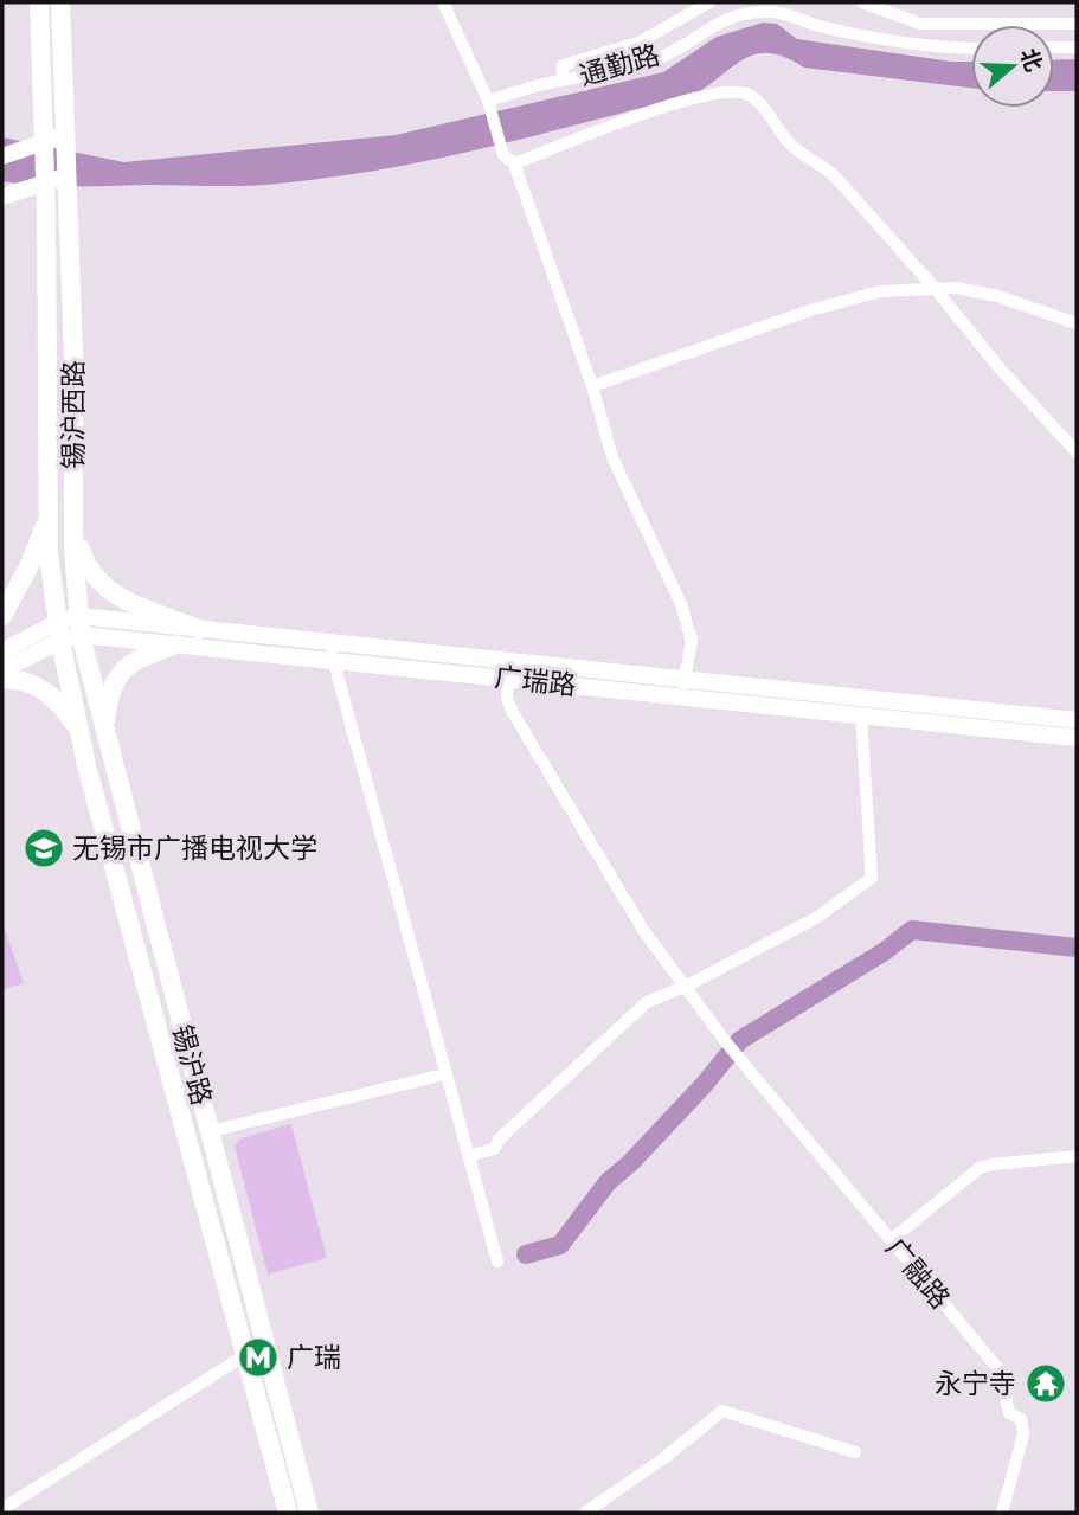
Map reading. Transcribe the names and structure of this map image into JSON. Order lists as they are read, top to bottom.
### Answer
{
  "streets": {
    "main road": ["锡沪西路", "广瑞路", "锡沪路"],
    "street": ["通勤路", "广融路"]
  },
  "crossings": [
    ["锡沪西路", "广瑞路"],
    ["锡沪西路", "锡沪路"],
    ["广瑞路", "锡沪路"]
  ],
  "places": {
    "school or university": ["无锡市广播电视大学"],
    "metro station": ["广瑞"],
    "temple": ["永宁寺"]
  },
  "north": "right"
}
